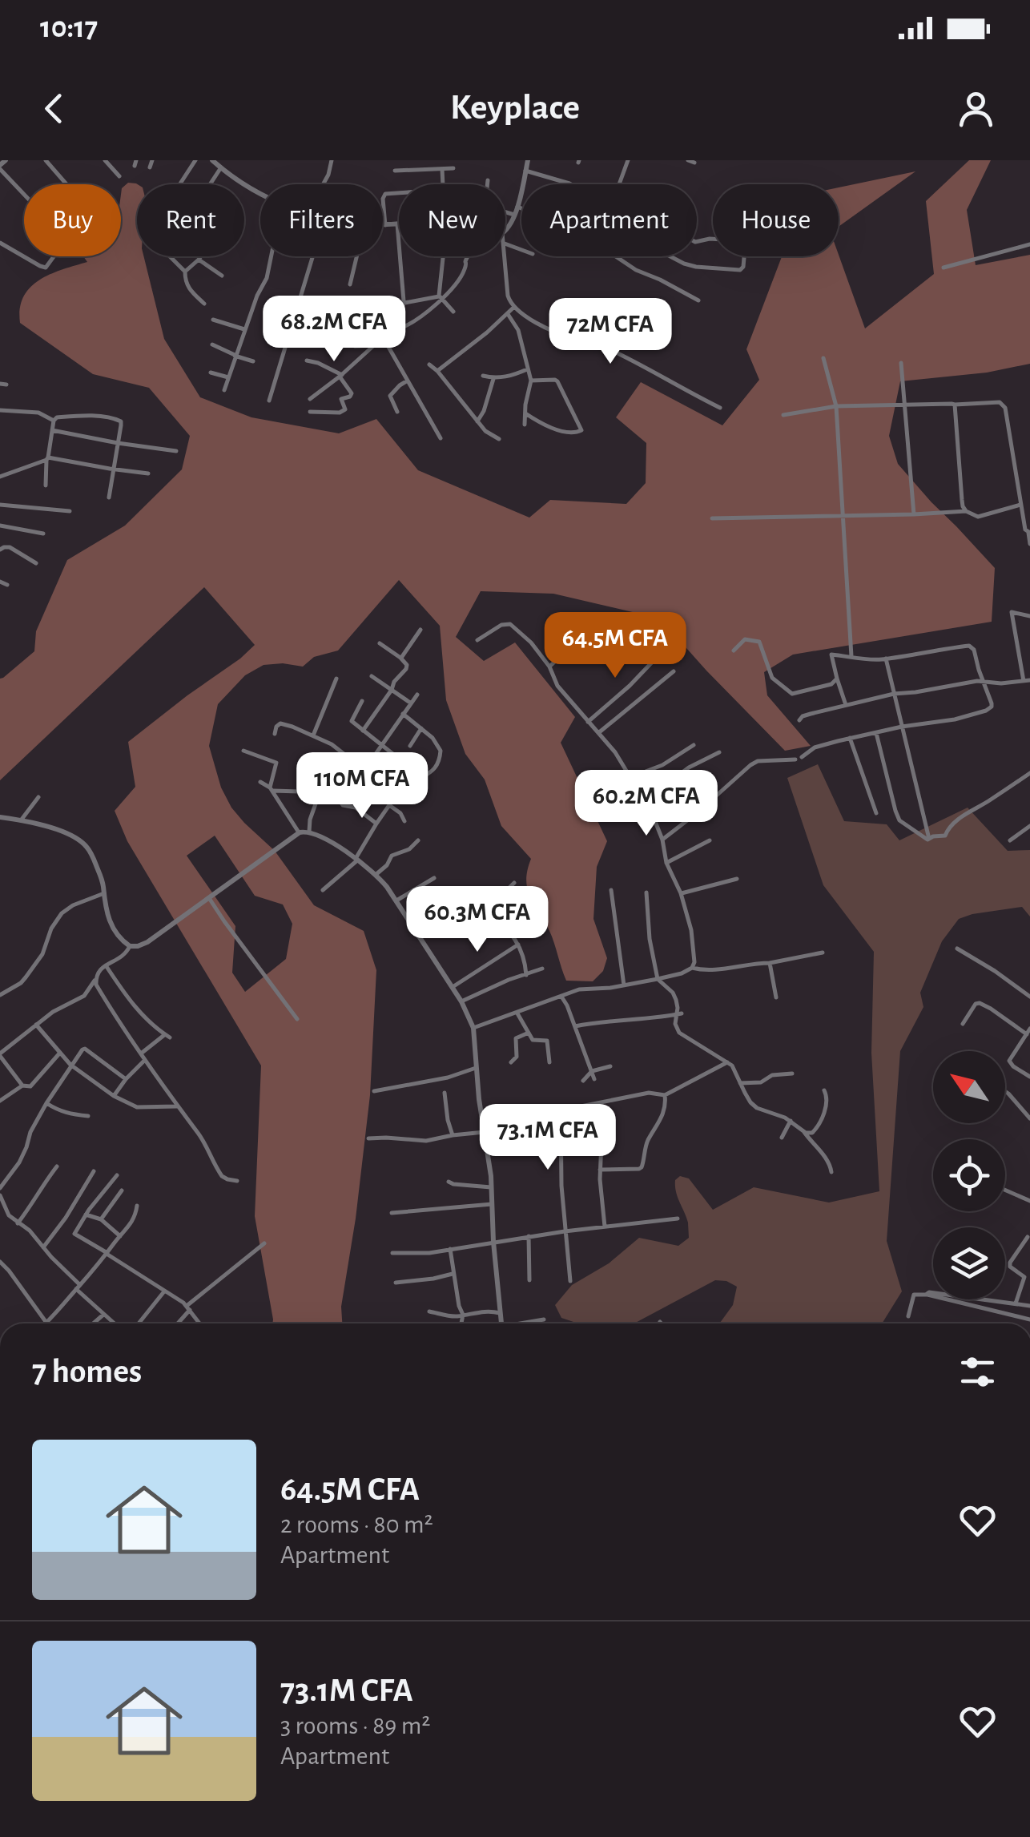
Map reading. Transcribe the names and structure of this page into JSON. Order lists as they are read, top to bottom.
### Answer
{
  "north": "top left",
  "page": {
    "status": "10:17",
    "header": "Keyplace",
    "chip": [
      "Buy",
      "Rent",
      "Filters",
      "New",
      "Apartment",
      "House"
    ],
    "price": [
      "68.2M CFA",
      "72M CFA",
      "64.5M CFA",
      "110M CFA",
      "60.2M CFA",
      "60.3M CFA",
      "73.1M CFA"
    ],
    "heading": "7 homes",
    "list": [
      {
        "name": "64.5M CFA",
        "note": "2 rooms · 80 m² · Apartment"
      },
      {
        "name": "73.1M CFA",
        "note": "3 rooms · 89 m² · Apartment"
      }
    ]
  }
}
